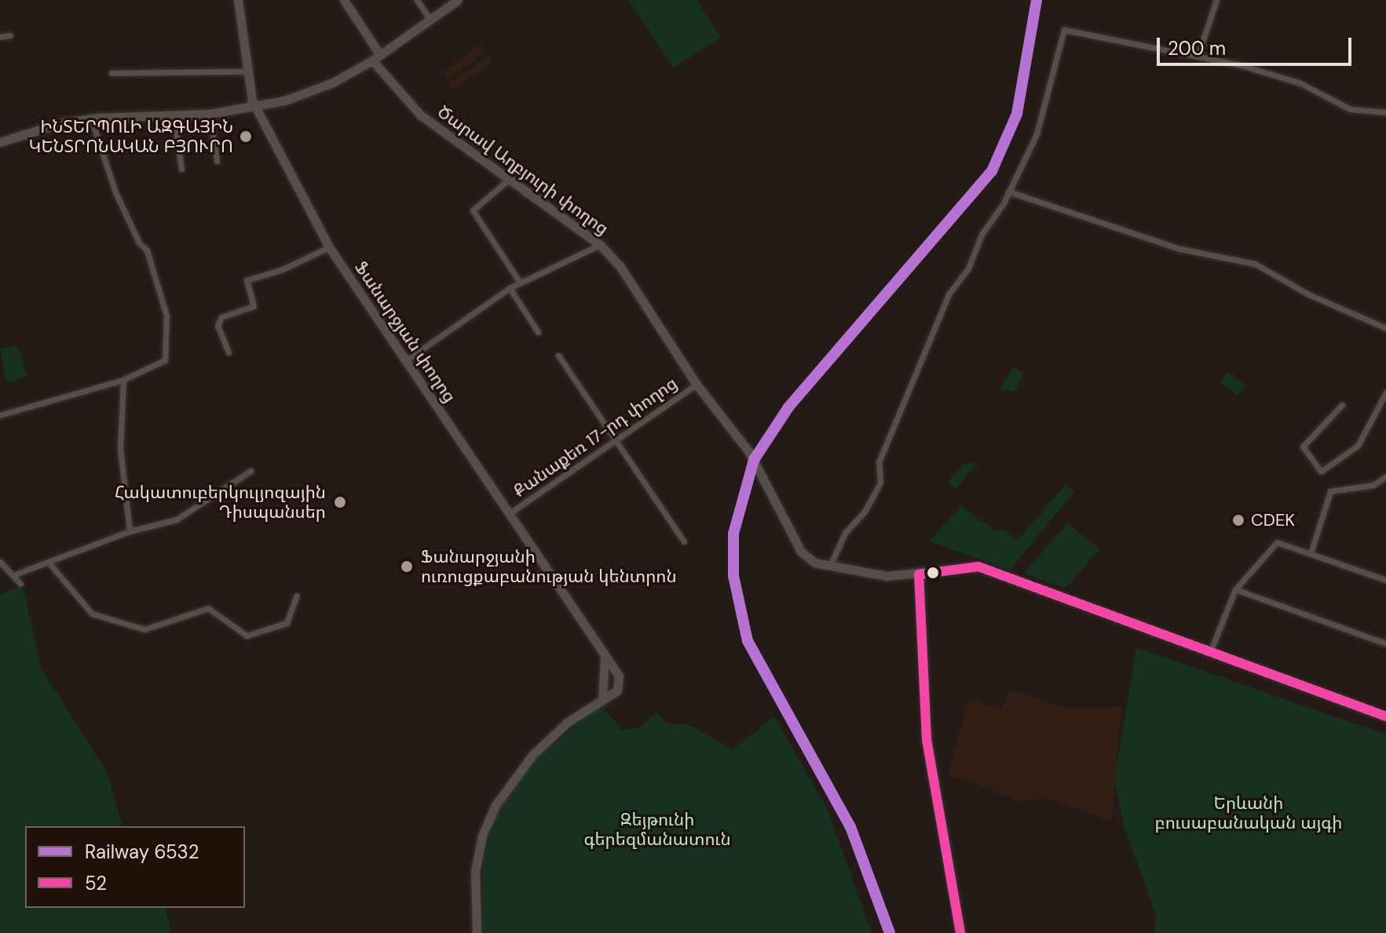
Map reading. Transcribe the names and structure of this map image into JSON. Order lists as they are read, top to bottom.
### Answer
{
  "streets": {
    "main road": ["Ծարավ Աղբյուրի փողոց", "Ֆանարջյան փողոց"],
    "street": ["Քանաքեռ 17-րդ փողոց"]
  },
  "crossings": [
    ["Ծարավ Աղբյուրի փողոց", "Քանաքեռ 17-րդ փողոց"],
    ["Ֆանարջյան փողոց", "Քանաքեռ 17-րդ փողոց"]
  ],
  "parks": ["Երևանի բուսաբանական այգի", "Զեյթունի գերեզմանատուն"],
  "places": [
    "ԻՆՏԵՐՊՈԼԻ ԱԶԳԱՅԻՆ ԿԵՆՏՐՈՆԱԿԱՆ ԲՅՈՒՐՈ",
    "Հակատուբերկուլյոզային Դիսպանսեր",
    "CDEK",
    "Ֆանարջյանի ուռուցքաբանության կենտրոն"
  ],
  "lines": ["rail line 6532", "transit line 52"],
  "legend": ["Railway 6532", "52"],
  "scale_bar": "200 m"
}
